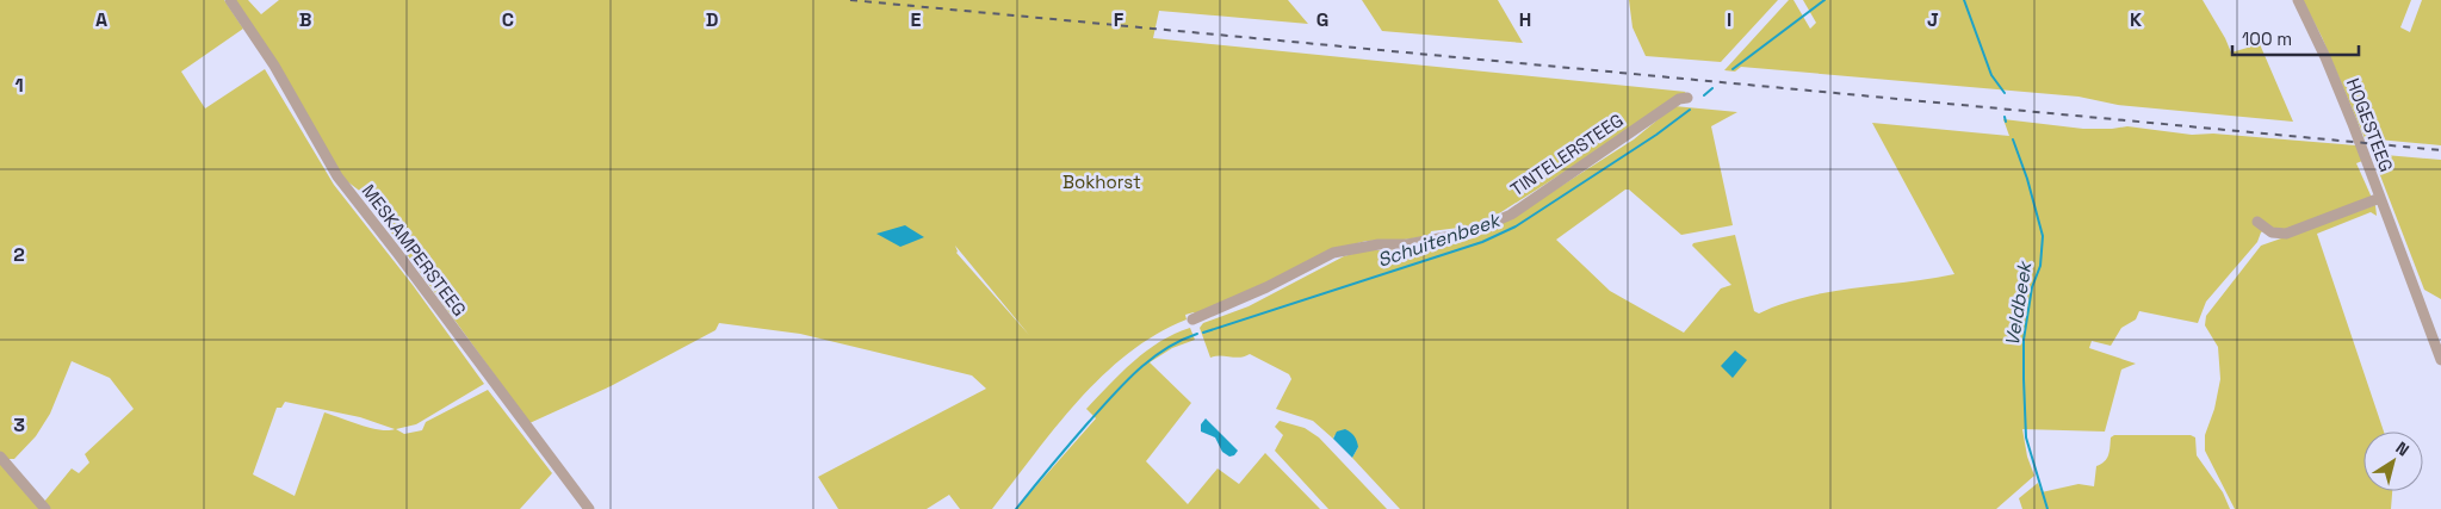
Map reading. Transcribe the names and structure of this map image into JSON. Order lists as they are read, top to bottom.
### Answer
{
  "streets": {
    "street": ["HOGESTEEG", "TINTELERSTEEG", "MESKAMPERSTEEG"]
  },
  "water": ["Schuitenbeek", "Veldbeek"],
  "parks": ["Bokhorst"],
  "scale_bar": "100 m",
  "north": "top right",
  "grid": {
    "columns": [
      "A",
      "B",
      "C",
      "D",
      "E",
      "F",
      "G",
      "H",
      "I",
      "J",
      "K"
    ],
    "rows": ["1", "2", "3"]
  }
}
